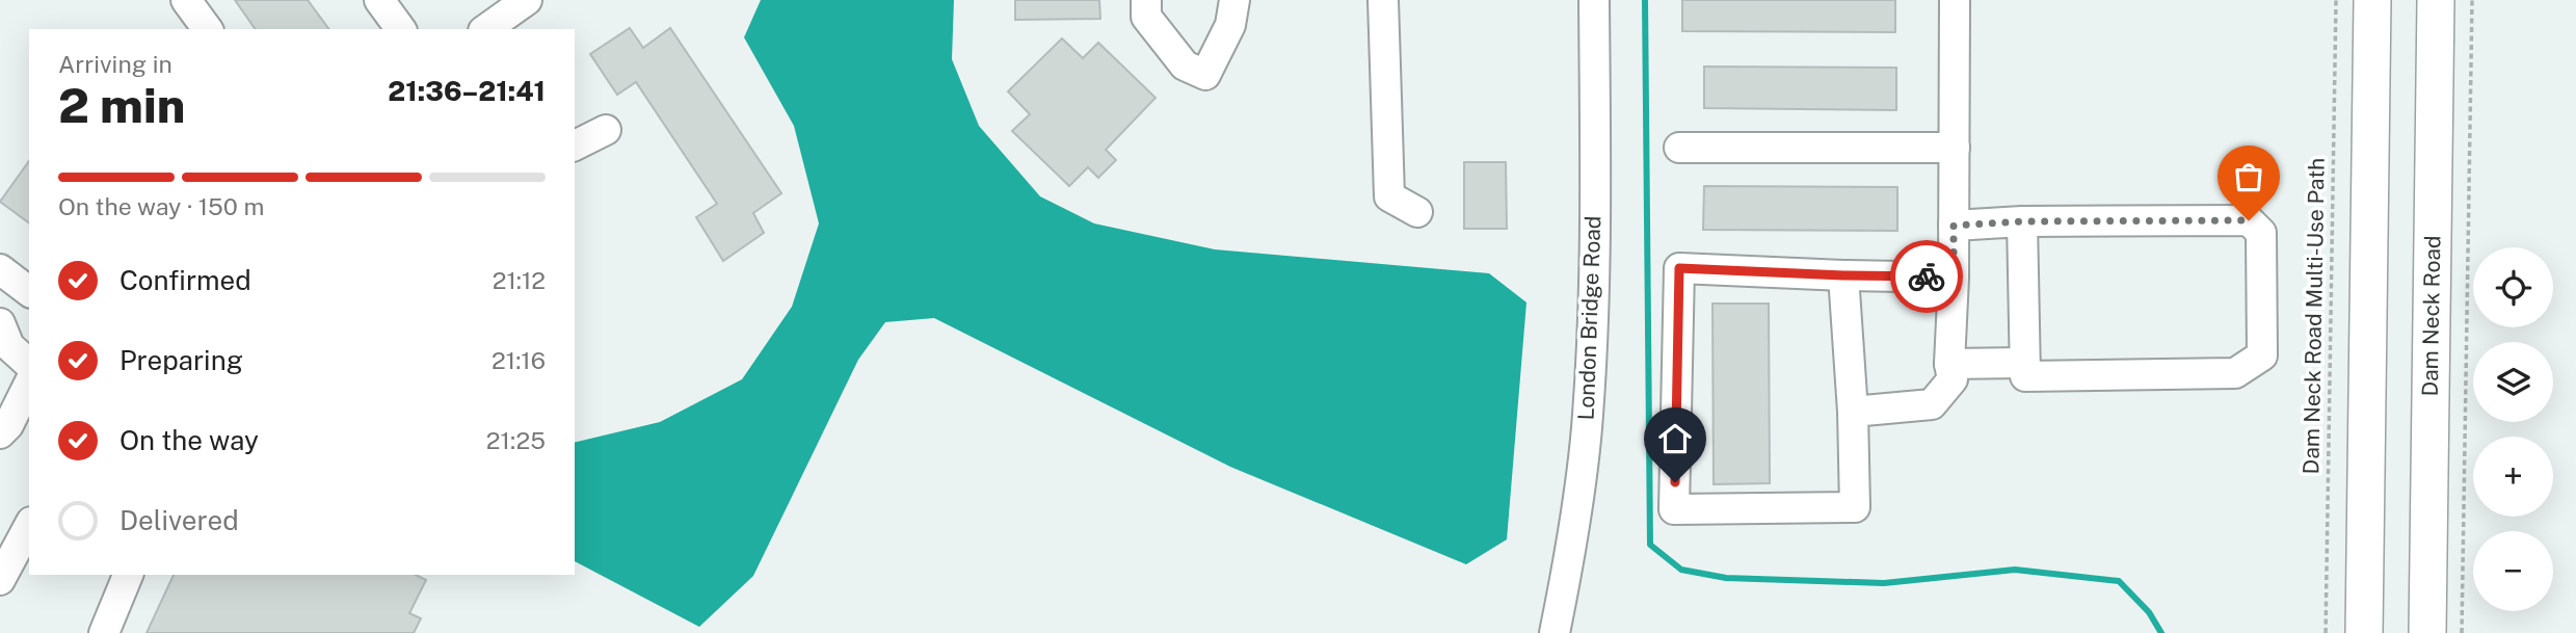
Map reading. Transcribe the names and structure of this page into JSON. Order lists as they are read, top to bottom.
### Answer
{
  "streets": {
    "main road": ["Dam Neck Road"],
    "street": ["London Bridge Road"],
    "path": ["Dam Neck Road Multi-Use Path"]
  },
  "page": {
    "heading": ["2 min", "Arriving in", "21:36–21:41"],
    "bar": "On the way · 150 m",
    "list": [
      ["Confirmed", "21:12"],
      ["Preparing", "21:16"],
      ["On the way", "21:25"],
      "Delivered"
    ],
    "map_buttons": ["+", "−"]
  }
}
